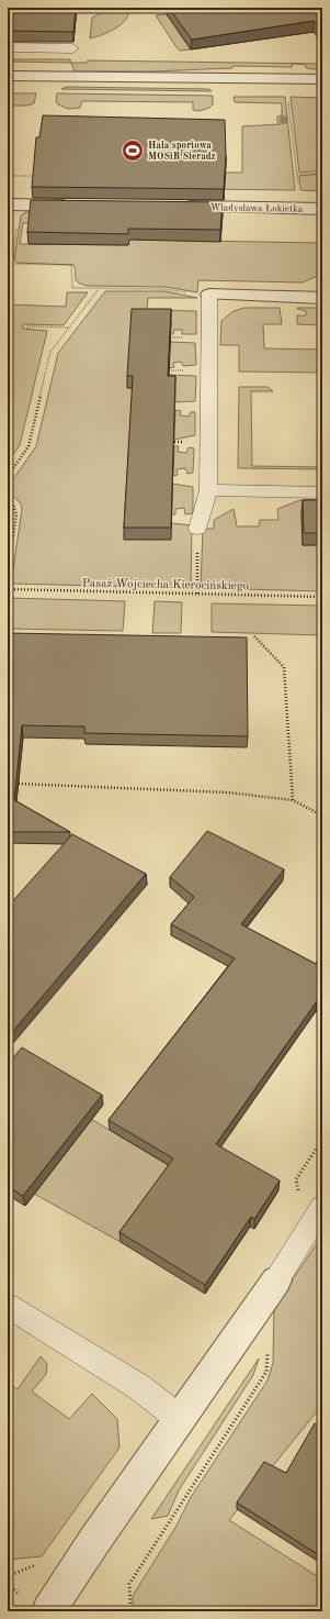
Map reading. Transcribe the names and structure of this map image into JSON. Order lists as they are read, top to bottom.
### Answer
{
  "streets": {
    "street": ["Władysława Łokietka"],
    "path": ["Pasaż Wojciecha Kierocińskiego"]
  },
  "places": {
    "sports": ["Hala sportowa MOSiR Sieradz"]
  }
}
